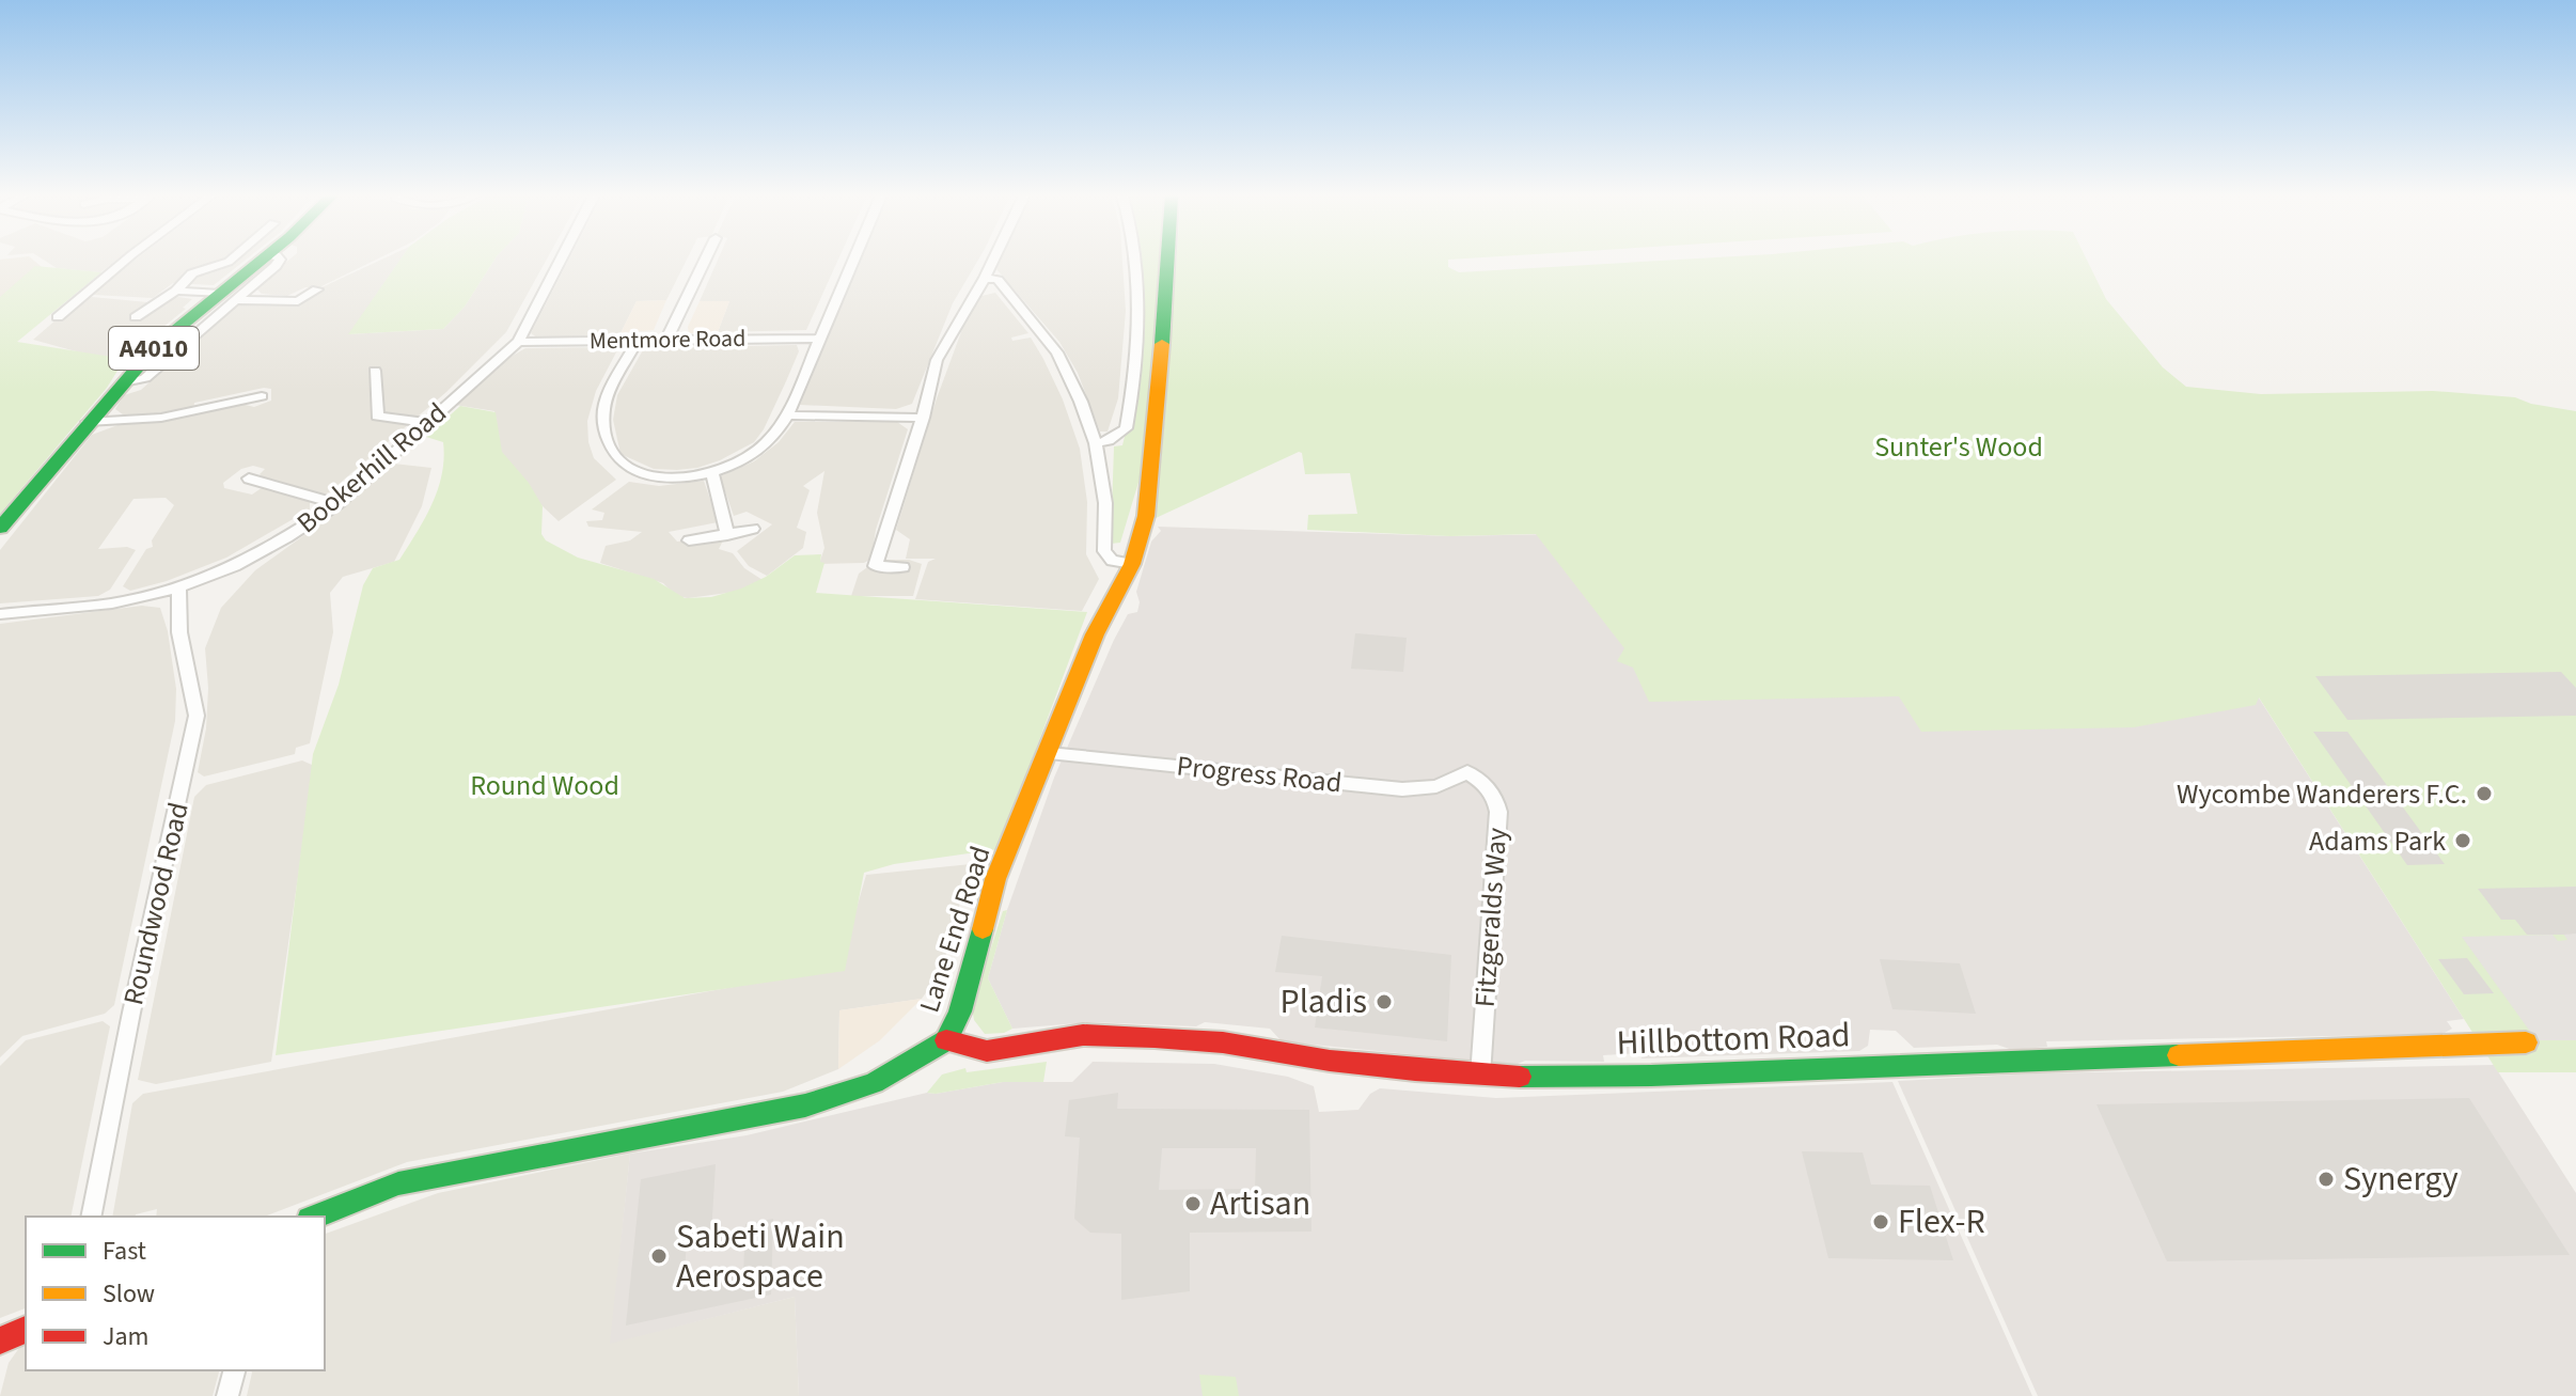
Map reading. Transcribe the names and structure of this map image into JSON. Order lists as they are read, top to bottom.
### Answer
{
  "streets": {
    "main road": ["A4010", "Lane End Road", "Hillbottom Road"],
    "street": [
      "Mentmore Road",
      "Bookerhill Road",
      "Progress Road",
      "Roundwood Road",
      "Fitzgeralds Way"
    ]
  },
  "crossings": [
    ["Mentmore Road", "Bookerhill Road"],
    ["Bookerhill Road", "Roundwood Road"],
    ["Progress Road", "Fitzgeralds Way"],
    ["Progress Road", "Lane End Road"],
    ["Fitzgeralds Way", "Hillbottom Road"],
    ["Lane End Road", "Hillbottom Road"]
  ],
  "parks": ["Sunter's Wood", "Round Wood"],
  "places": [
    "Wycombe Wanderers F.C.",
    "Adams Park",
    "Pladis",
    "Synergy",
    "Artisan",
    "Flex-R",
    "Sabeti Wain Aerospace"
  ],
  "legend": ["Fast", "Slow", "Jam"]
}
